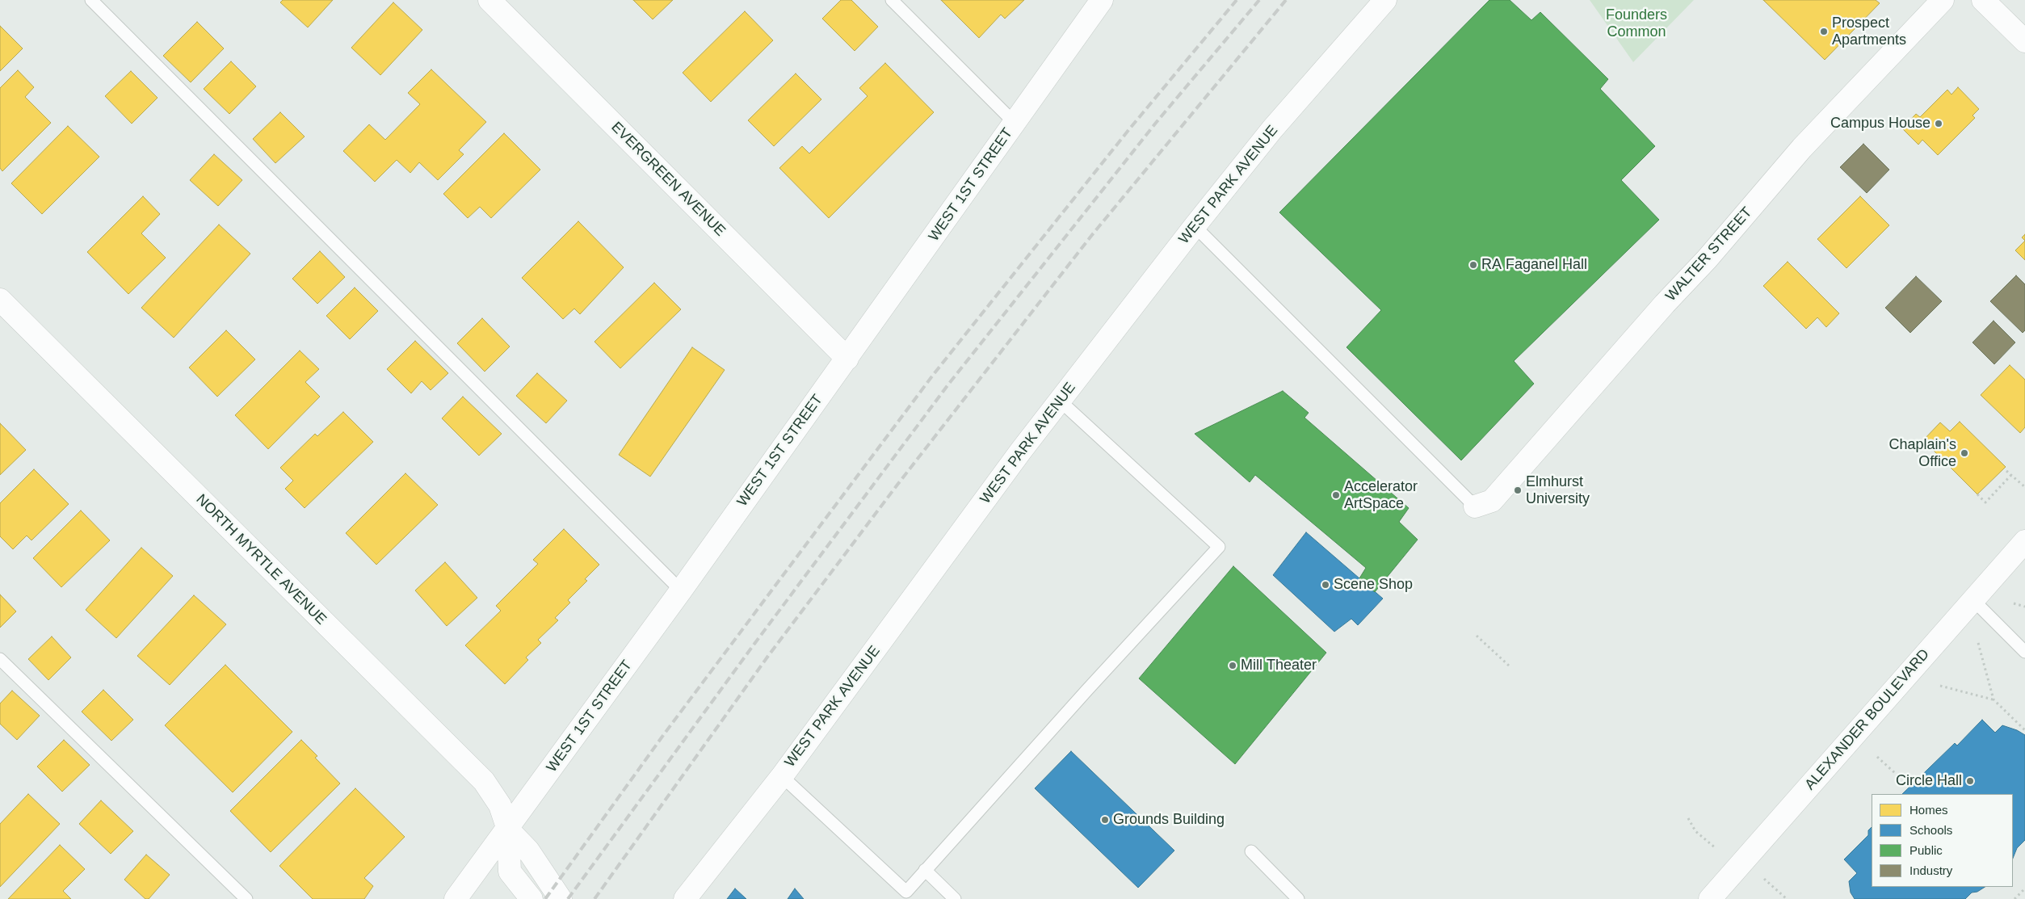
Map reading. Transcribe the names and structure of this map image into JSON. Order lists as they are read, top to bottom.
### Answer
{
  "streets": {
    "street": [
      "EVERGREEN AVENUE",
      "WEST 1ST STREET",
      "WEST PARK AVENUE",
      "WALTER STREET",
      "NORTH MYRTLE AVENUE",
      "ALEXANDER BOULEVARD"
    ]
  },
  "crossings": [
    ["EVERGREEN AVENUE", "WEST 1ST STREET"],
    ["WEST 1ST STREET", "NORTH MYRTLE AVENUE"]
  ],
  "parks": ["Founders Common"],
  "places": [
    "Prospect Apartments",
    "Campus House",
    "RA Faganel Hall",
    "Chaplain's Office",
    "Elmhurst University",
    "Accelerator ArtSpace",
    "Scene Shop",
    "Mill Theater",
    "Circle Hall",
    "Grounds Building"
  ],
  "legend": [
    "Homes",
    "Schools",
    "Public",
    "Industry"
  ]
}
